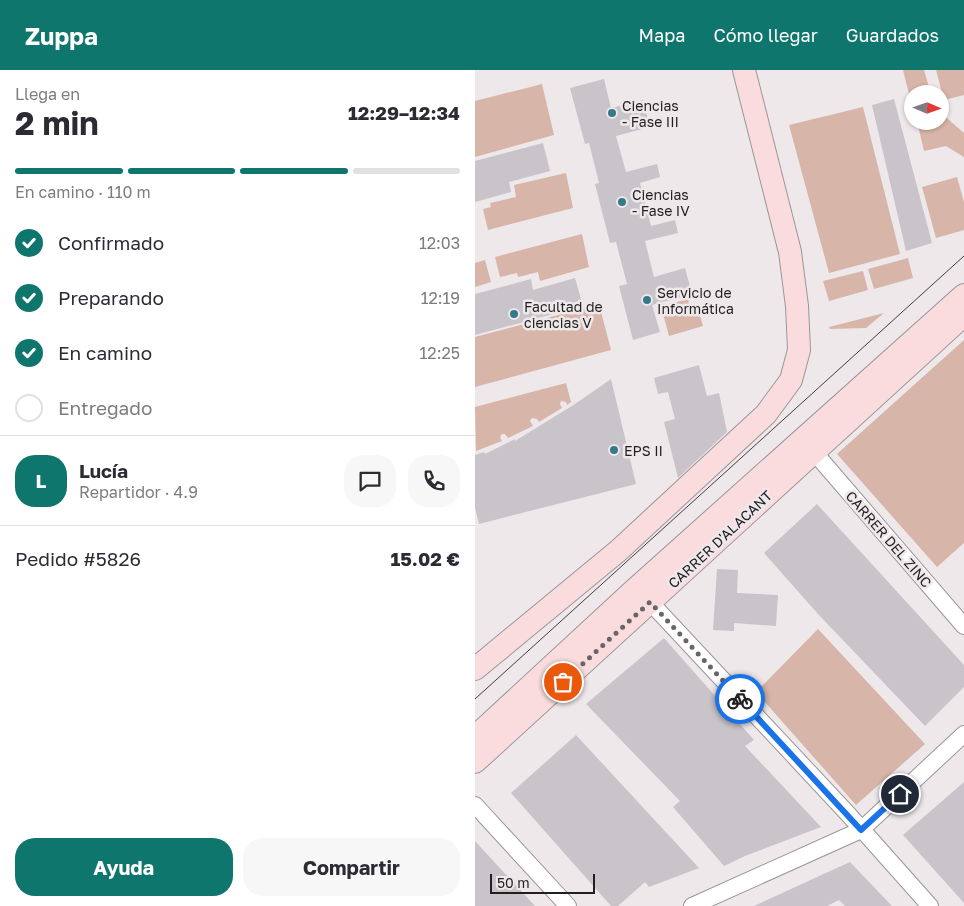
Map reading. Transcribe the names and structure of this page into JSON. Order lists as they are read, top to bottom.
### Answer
{
  "streets": {
    "main road": ["CARRER D'ALACANT"],
    "street": ["CARRER DEL ZINC"]
  },
  "crossings": [
    ["CARRER D'ALACANT", "CARRER DEL ZINC"]
  ],
  "places": [
    "Ciencias - Fase III",
    "Ciencias - Fase IV",
    "Servicio de Informática",
    "Facultad de ciencias V",
    "EPS II"
  ],
  "scale_bar": "50 m",
  "north": "right",
  "page": {
    "header": "Zuppa",
    "nav": ["Mapa", "Cómo llegar", "Guardados"],
    "heading": ["2 min", "Llega en", "12:29–12:34"],
    "panel": [
      "Lucía",
      "Repartidor · 4.9",
      "Pedido #5826",
      "15.02 €"
    ],
    "bar": "En camino · 110 m",
    "list": [
      ["Confirmado", "12:03"],
      ["Preparando", "12:19"],
      ["En camino", "12:25"],
      "Entregado"
    ],
    "round": "L",
    "buttons": ["Ayuda", "Compartir"],
    "scale": "50 m"
  }
}
